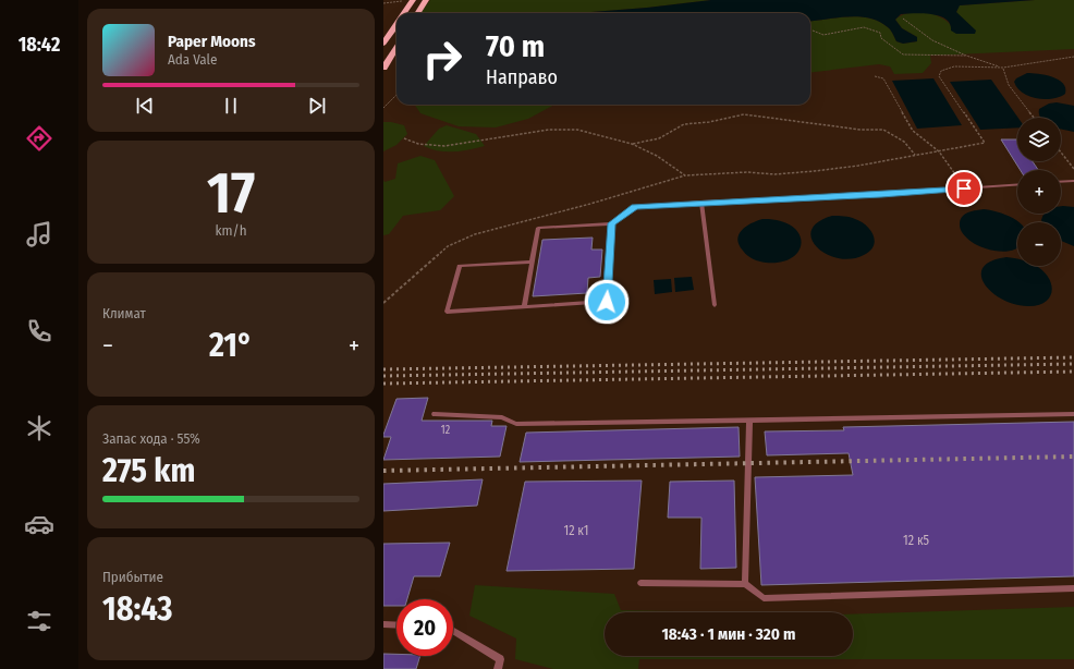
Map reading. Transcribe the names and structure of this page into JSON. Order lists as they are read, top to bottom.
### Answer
{
  "house_numbers": ["12", "12 к1", "12 к5"],
  "page": {
    "tabs": "18:42",
    "turn": ["70 m", "Направо"],
    "song": ["Paper Moons", "Ada Vale"],
    "map_buttons": ["+", "−"],
    "tile": [
      ["17", "km/h"],
      "Климат",
      ["Запас хода · 55%", "275 km"],
      ["Прибытие", "18:43"]
    ],
    "heat": ["−", "21°", "+"],
    "limit": "20",
    "trip": "18:43 · 1 мин · 320 m"
  }
}
